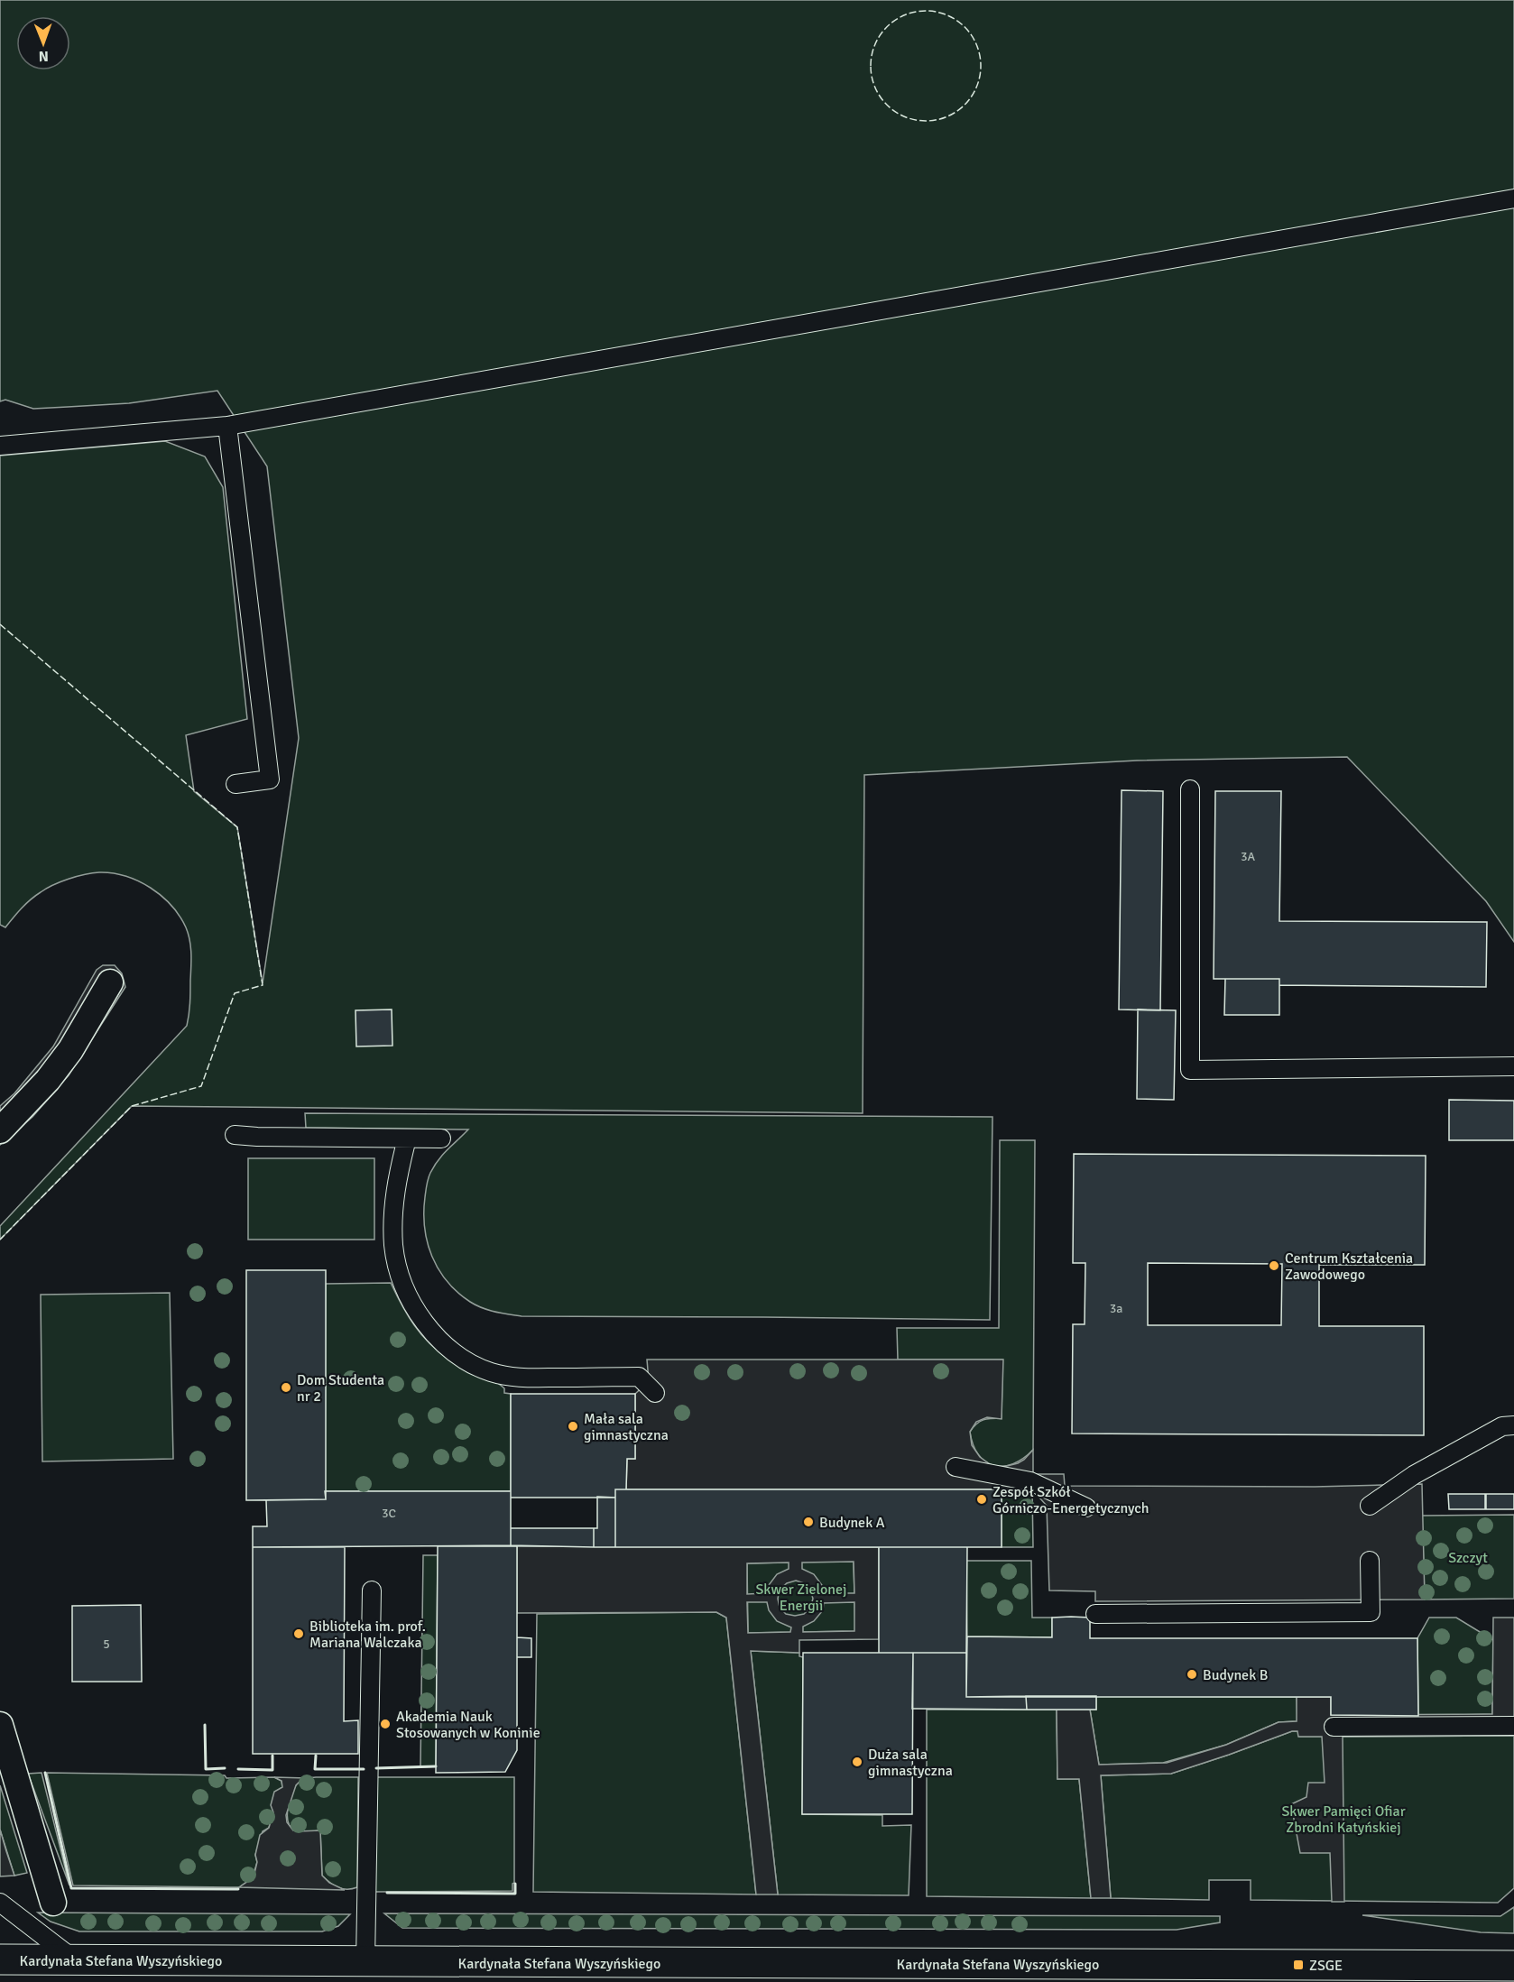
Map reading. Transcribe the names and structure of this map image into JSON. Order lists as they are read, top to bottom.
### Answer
{
  "streets": {
    "main road": ["Kardynała Stefana Wyszyńskiego"]
  },
  "parks": ["Szczyt", "Skwer Zielonej Energii", "Skwer Pamięci Ofiar Zbrodni Katyńskiej"],
  "places": {
    "other": [
      "Centrum Kształcenia Zawodowego",
      "Dom Studenta nr 2",
      "Mała sala gimnastyczna",
      "Zespół Szkół Górniczo-Energetycznych",
      "Budynek A",
      "Biblioteka im. prof. Mariana Walczaka",
      "Budynek B",
      "Akademia Nauk Stosowanych w Koninie",
      "Duża sala gimnastyczna"
    ],
    "transit": ["ZSGE"]
  },
  "house_numbers": [
    "3A",
    "3a",
    "3C",
    "5"
  ],
  "north": "bottom"
}
